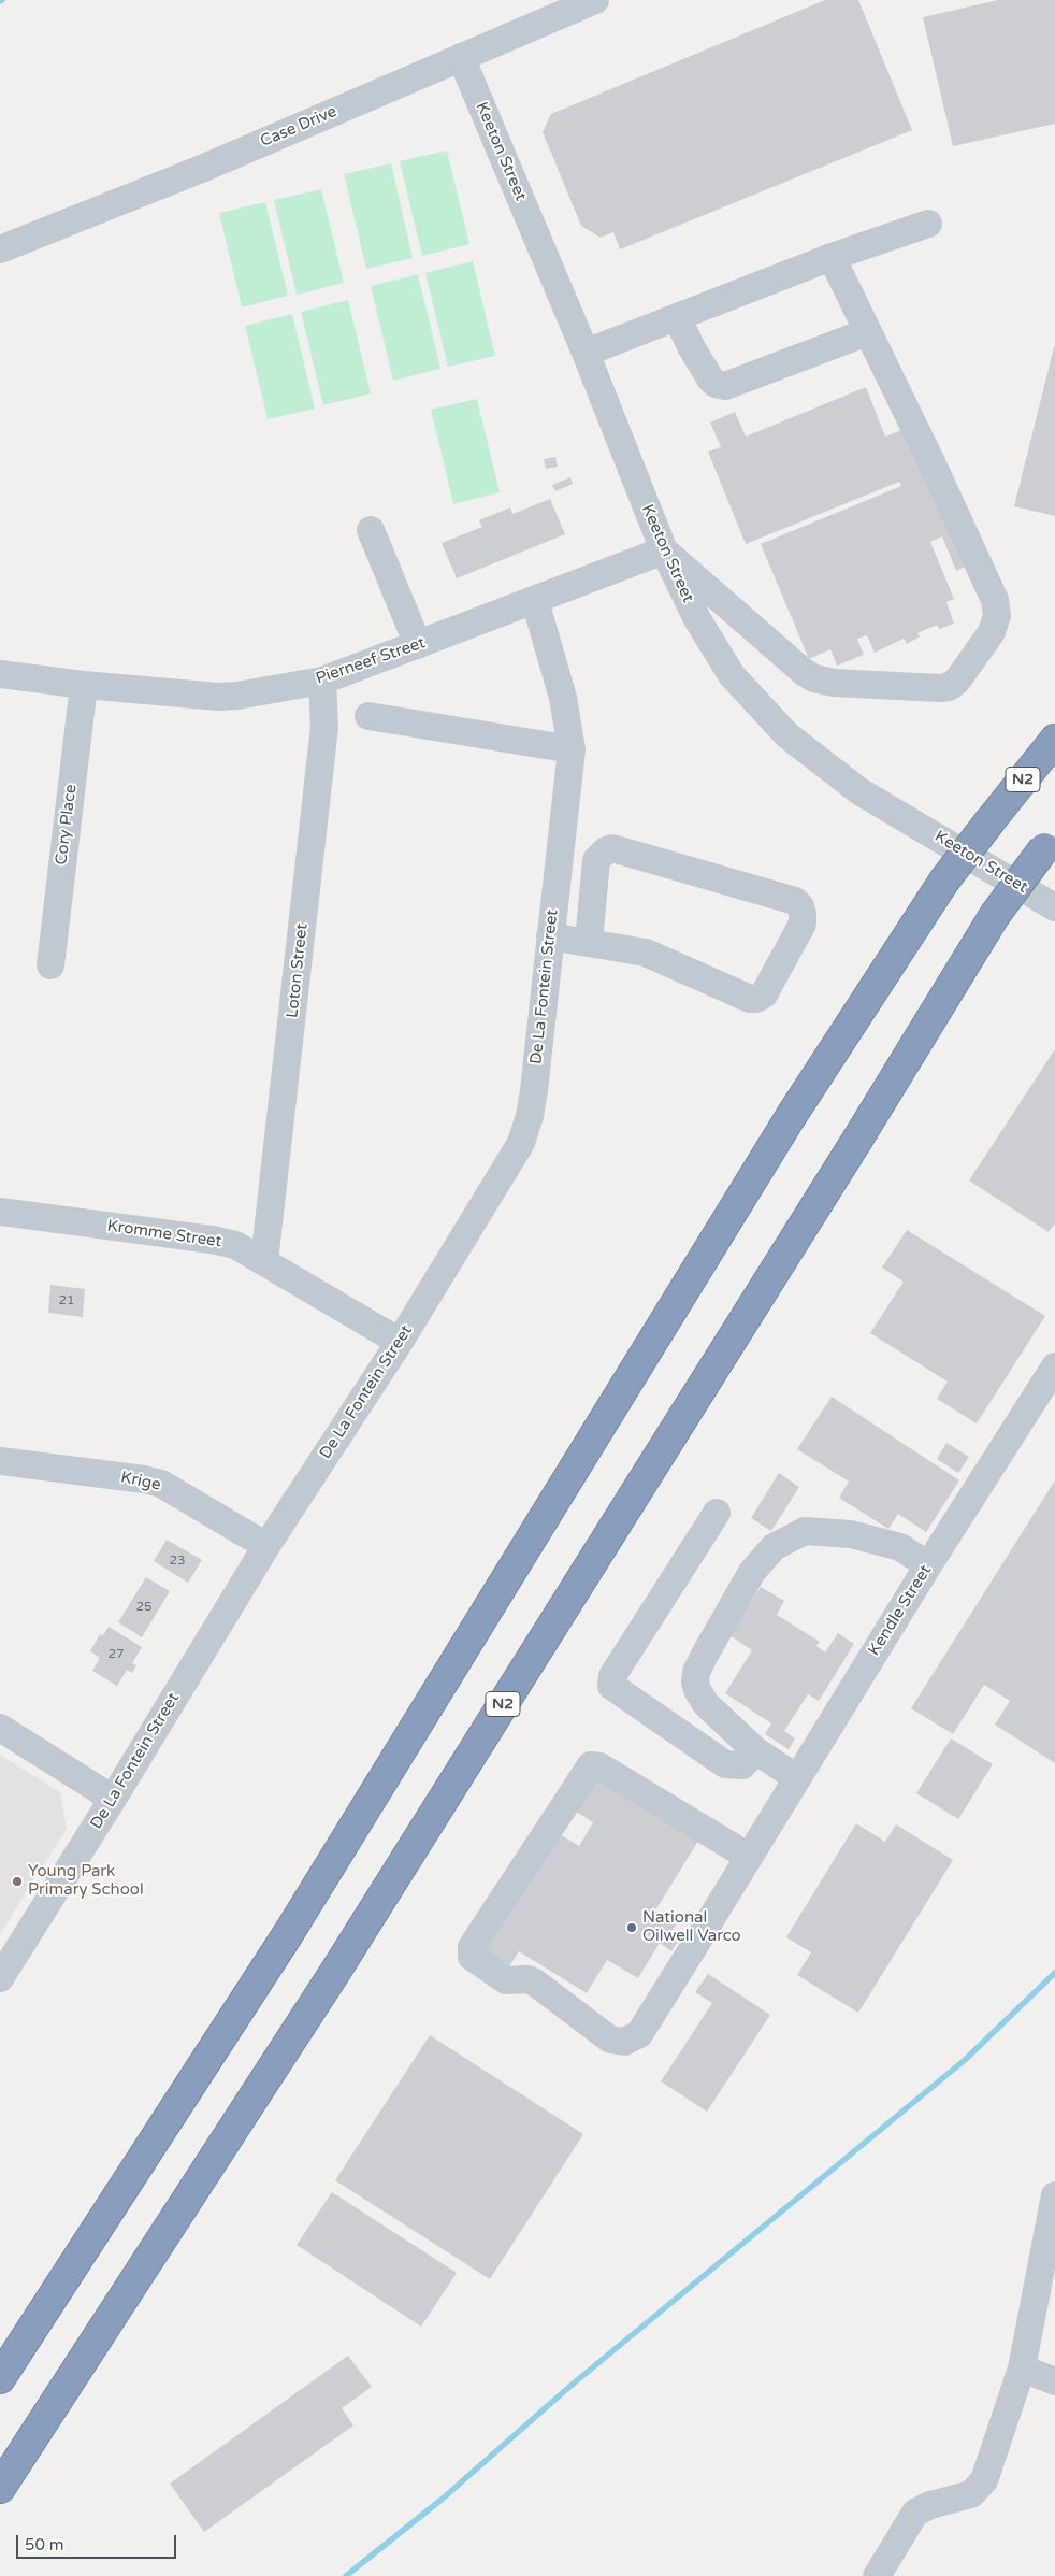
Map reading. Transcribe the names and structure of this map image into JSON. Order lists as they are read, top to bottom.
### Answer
{
  "streets": {
    "highway": ["N2"],
    "street": [
      "Case Drive",
      "Keeton Street",
      "Pierneef Street",
      "Cory Place",
      "Loton Street",
      "De La Fontein Street",
      "Kromme Street",
      "Krige",
      "Kendle Street"
    ]
  },
  "crossings": [
    ["Case Drive", "Keeton Street"],
    ["Keeton Street", "Pierneef Street"],
    ["Pierneef Street", "Cory Place"],
    ["Pierneef Street", "Loton Street"],
    ["Pierneef Street", "De La Fontein Street"],
    ["Loton Street", "Kromme Street"],
    ["De La Fontein Street", "Kromme Street"],
    ["De La Fontein Street", "Krige"]
  ],
  "places": ["Young Park Primary School", "National Oilwell Varco"],
  "house_numbers": [
    "21",
    "23",
    "25",
    "27"
  ],
  "scale_bar": "50 m"
}
